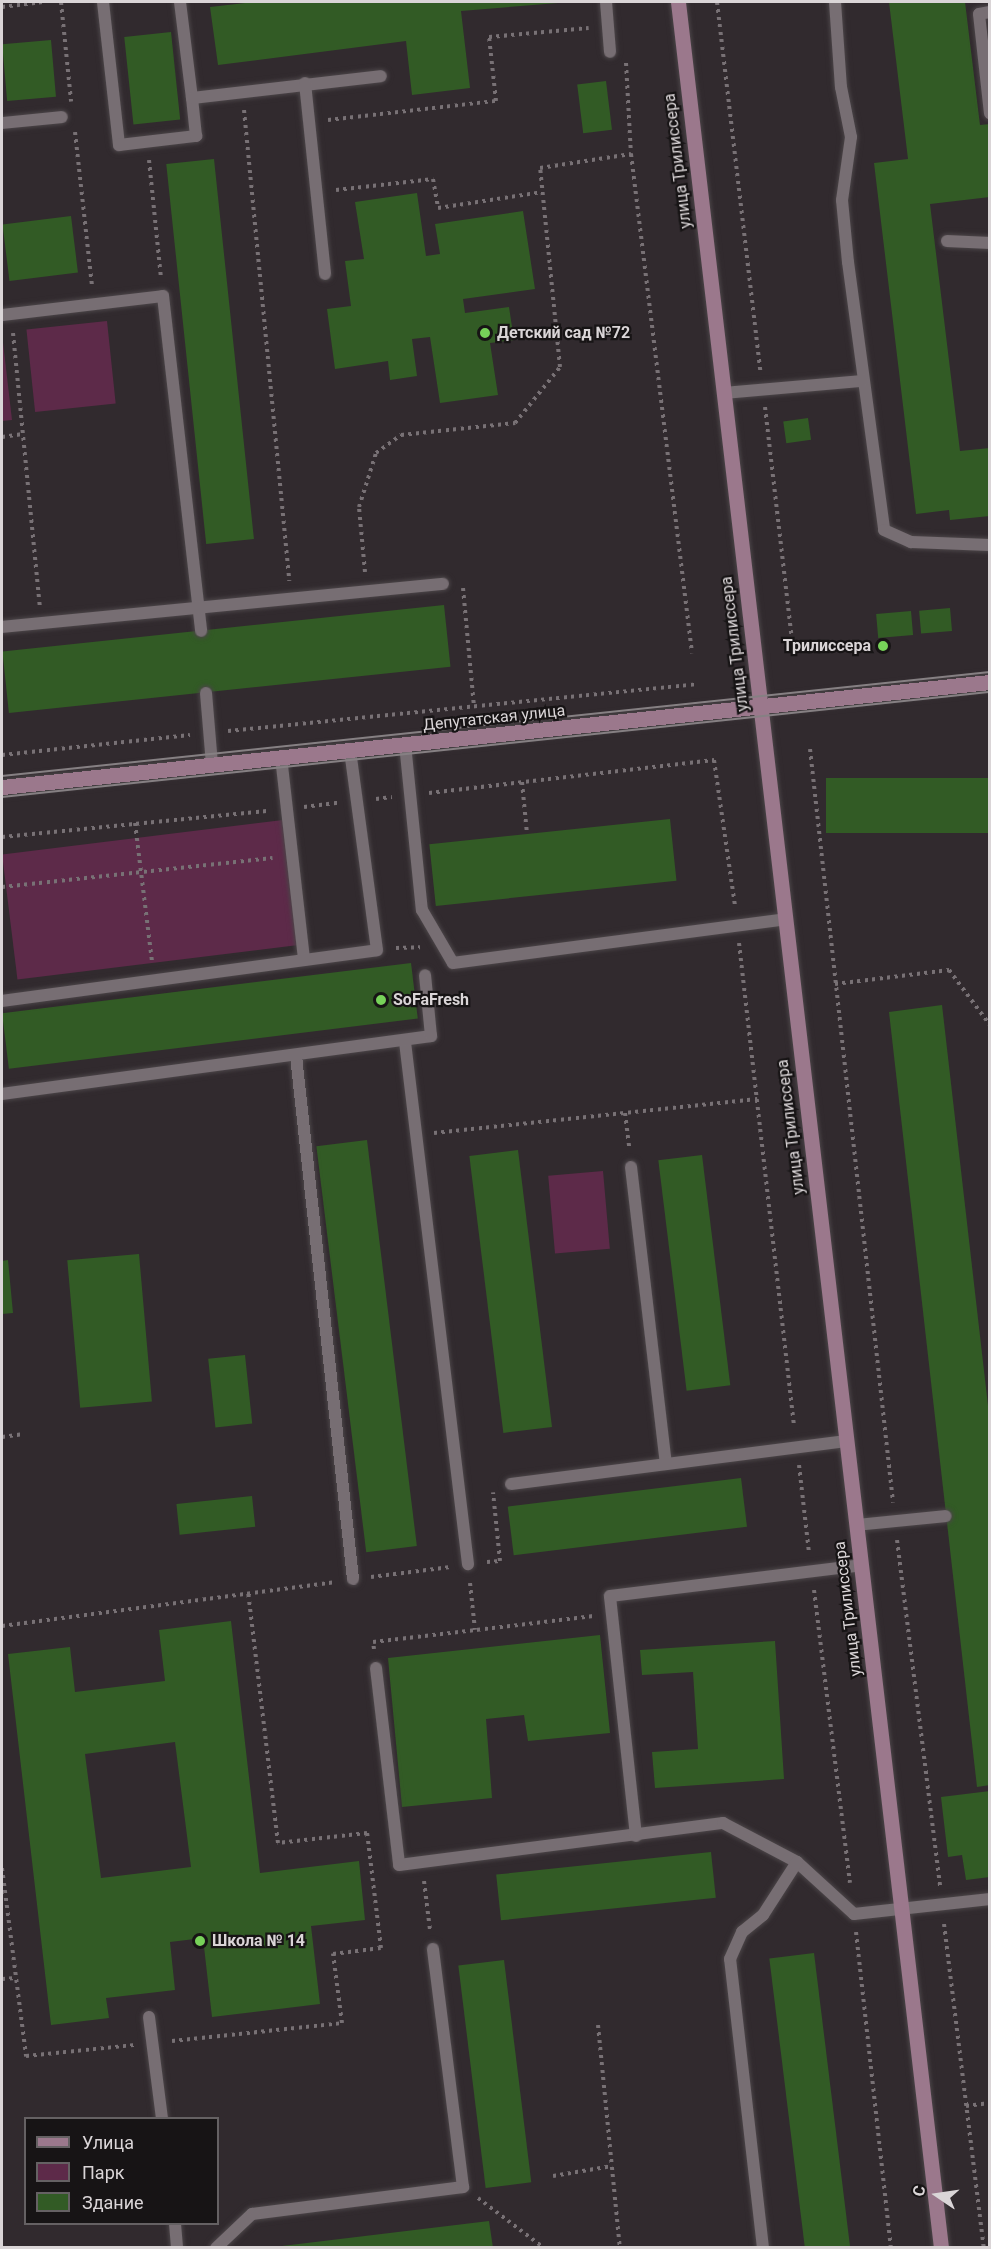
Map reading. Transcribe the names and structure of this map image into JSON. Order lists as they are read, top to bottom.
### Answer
{
  "streets": {
    "street": ["улица Трилиссера", "Депутатская улица"]
  },
  "crossings": [
    ["улица Трилиссера", "Депутатская улица"]
  ],
  "places": [
    "Детский сад №72",
    "Трилиссера",
    "SoFaFresh",
    "Школа № 14"
  ],
  "legend": ["Улица", "Парк", "Здание"],
  "north": "left"
}
